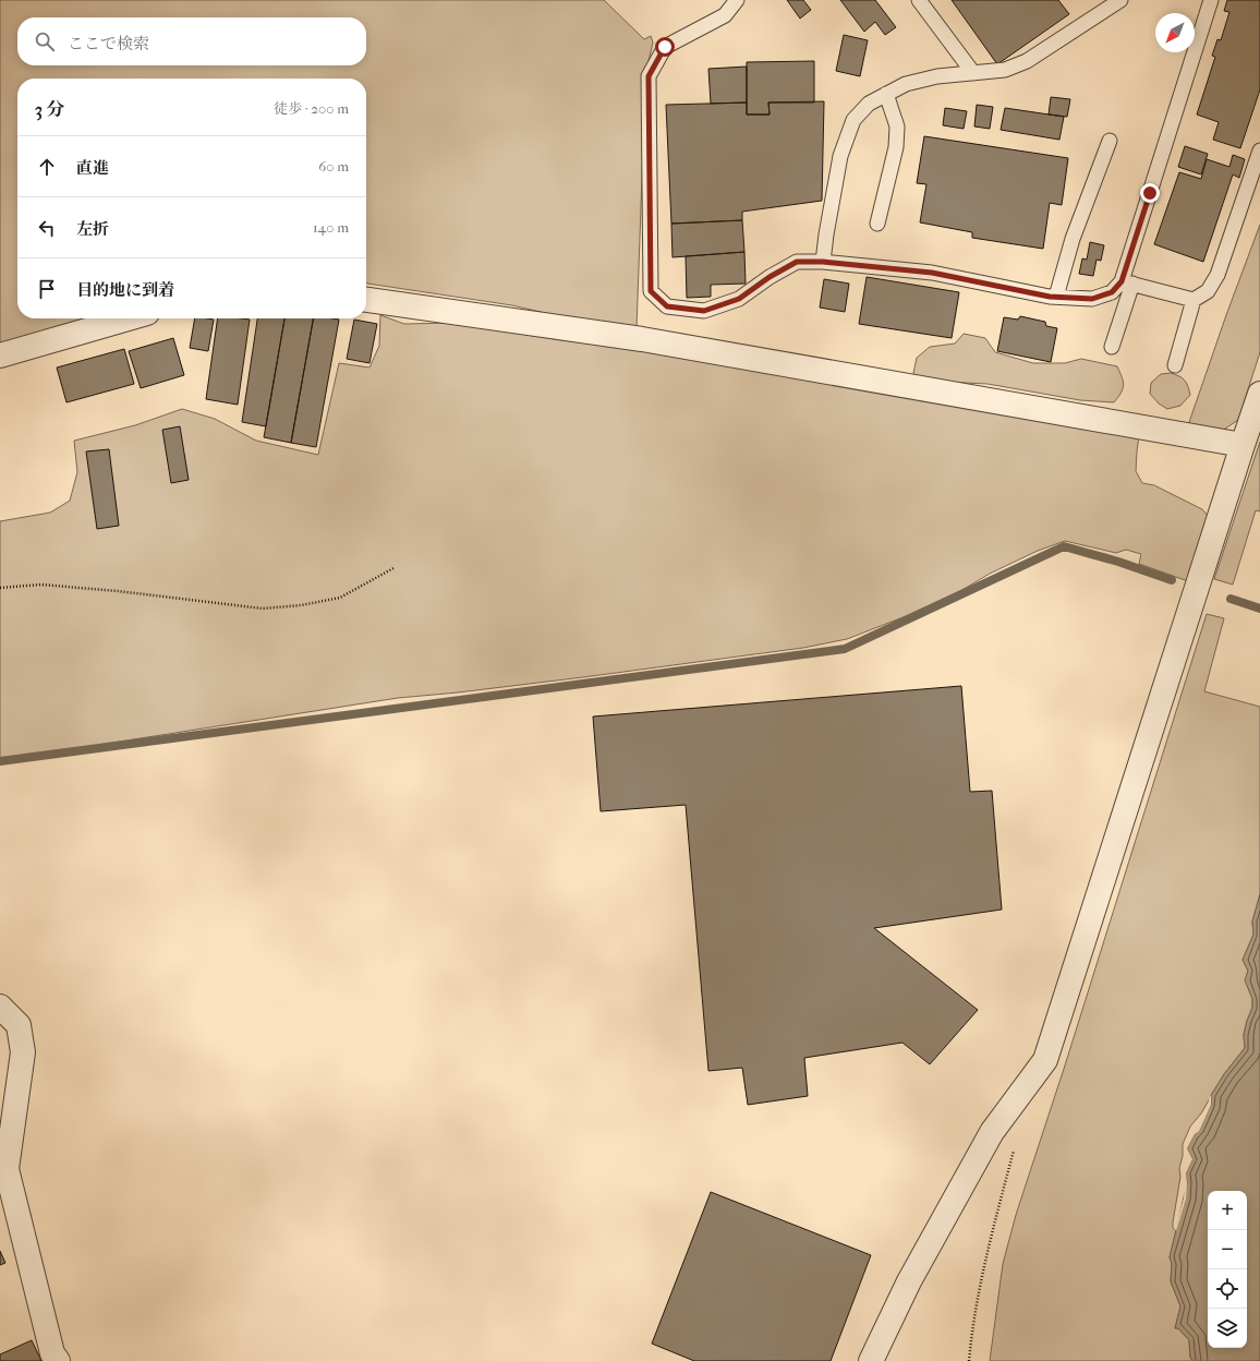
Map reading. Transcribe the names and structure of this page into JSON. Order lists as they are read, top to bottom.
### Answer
{
  "north": "bottom left",
  "page": {
    "search": "ここで検索",
    "heading": ["3 分", "徒歩 · 200 m"],
    "list": [
      ["直進", "60 m"],
      ["左折", "140 m"],
      "目的地に到着"
    ],
    "map_buttons": ["+", "−"]
  }
}
